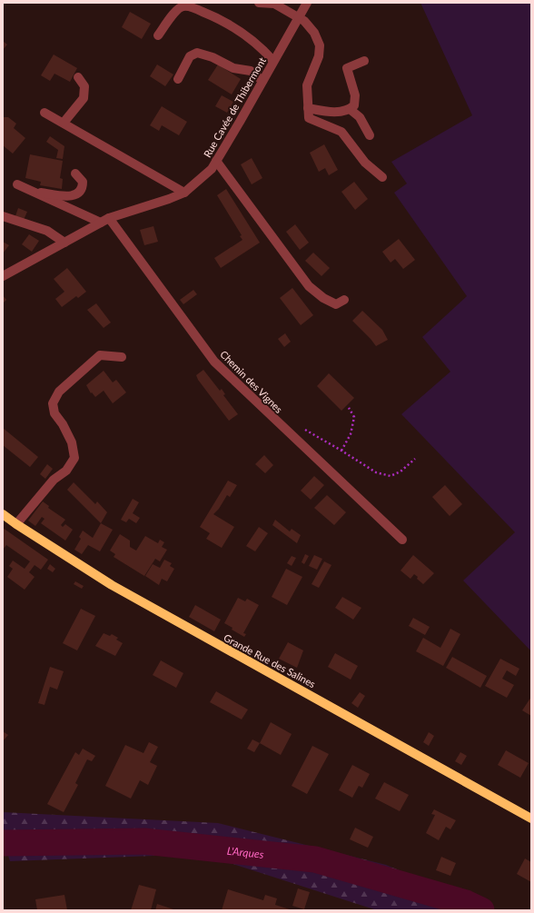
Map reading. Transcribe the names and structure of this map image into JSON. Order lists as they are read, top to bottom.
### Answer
{
  "streets": {
    "main road": ["Grande Rue des Salines"],
    "street": ["Rue Cavée de Thibermont", "Chemin des Vignes"]
  },
  "crossings": [
    ["Rue Cavée de Thibermont", "Chemin des Vignes"]
  ],
  "water": ["L'Arques"]
}
